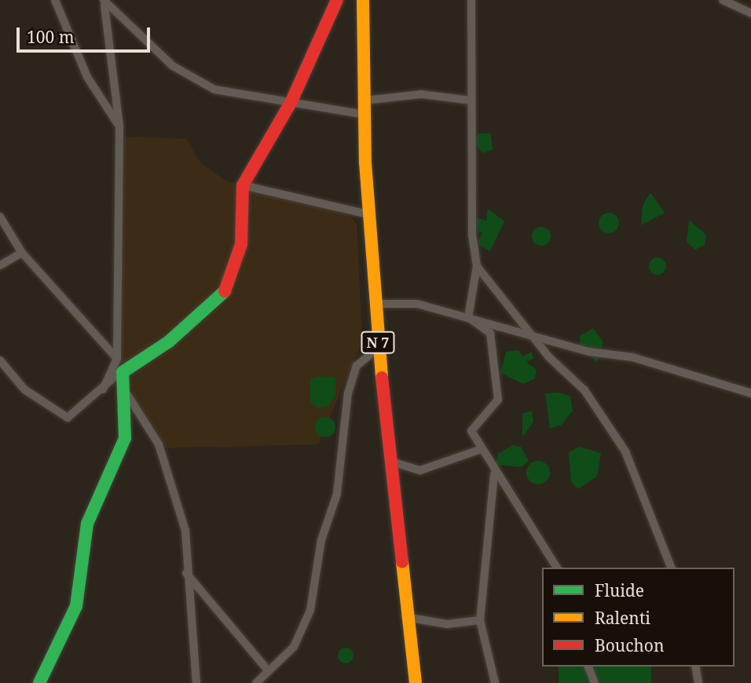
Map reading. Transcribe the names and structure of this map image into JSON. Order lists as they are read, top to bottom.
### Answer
{
  "streets": {
    "main road": ["N 7"]
  },
  "legend": ["Fluide", "Ralenti", "Bouchon"],
  "scale_bar": "100 m"
}
